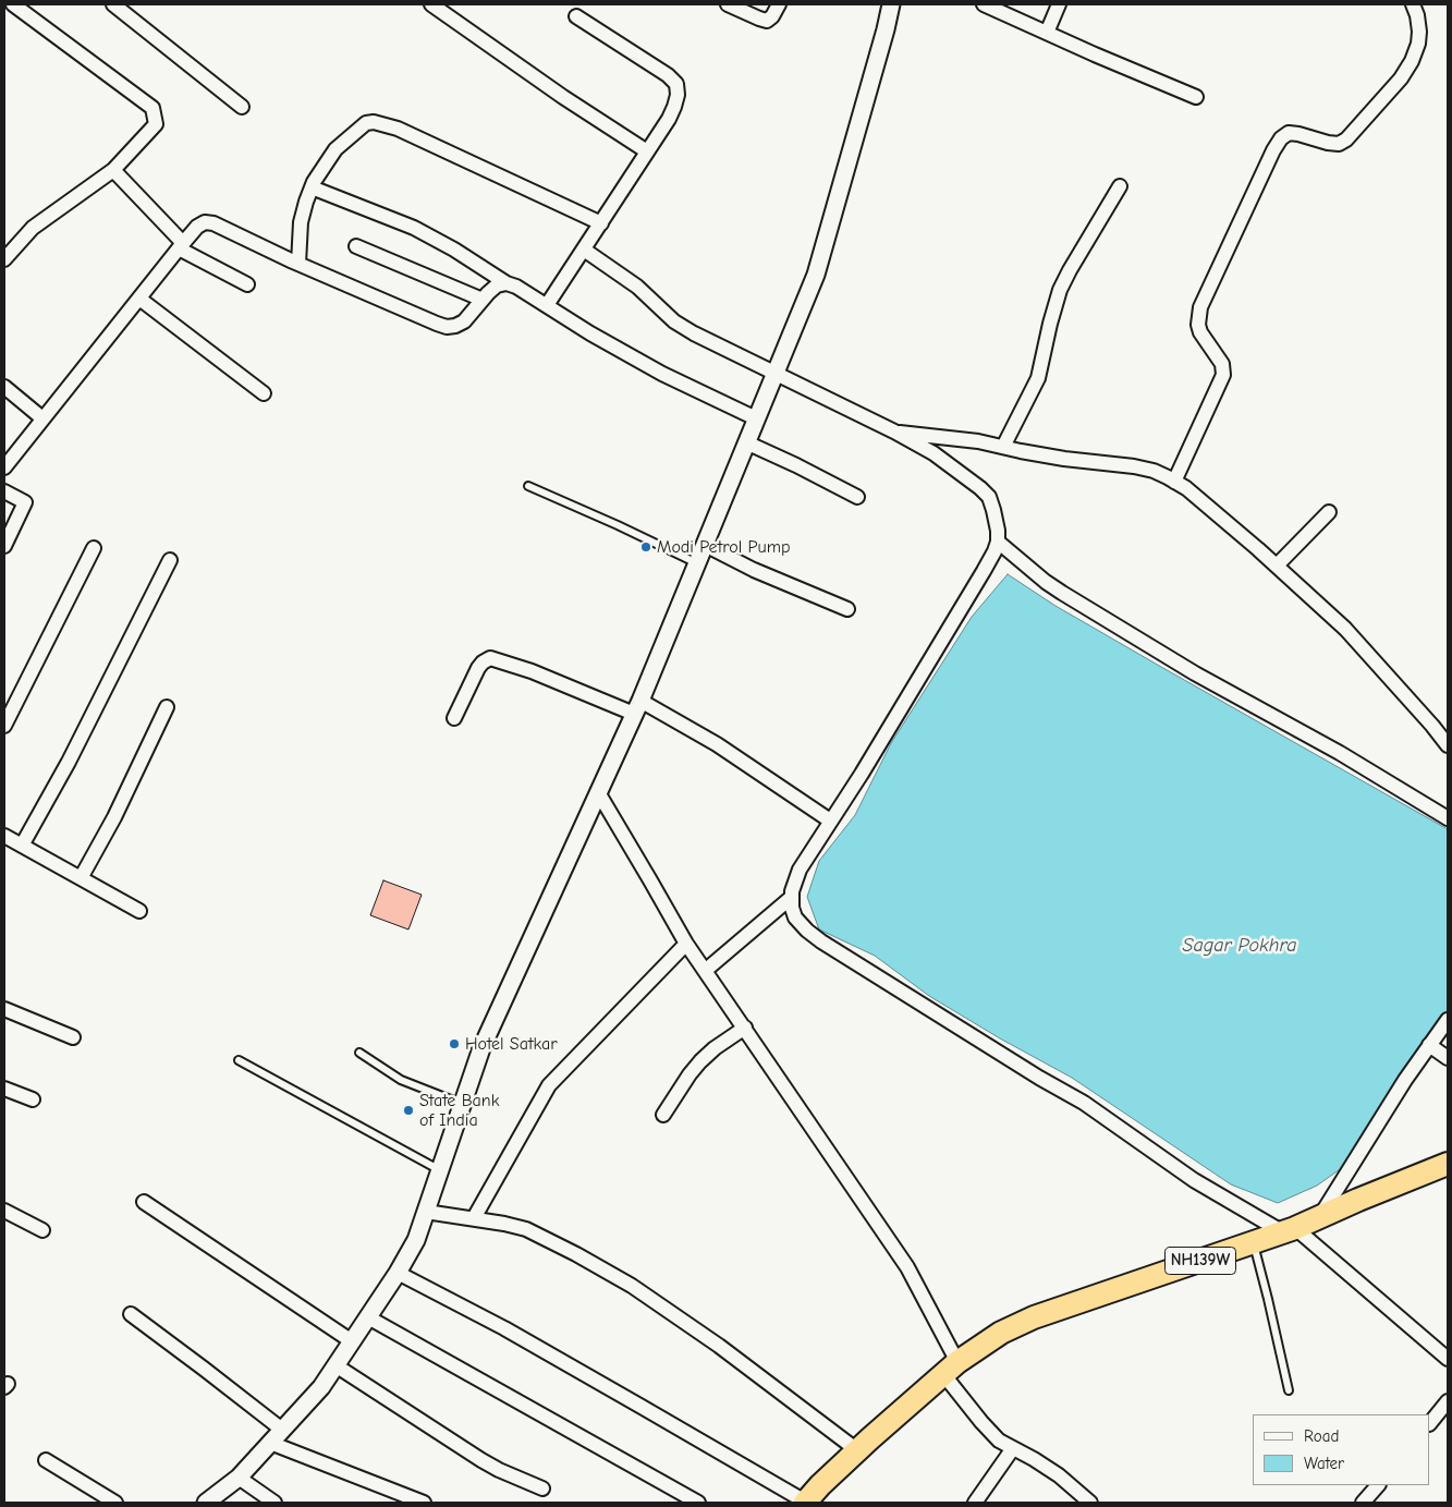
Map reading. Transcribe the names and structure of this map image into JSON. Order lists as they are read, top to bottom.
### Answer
{
  "streets": {
    "highway": ["NH139W"]
  },
  "water": ["Sagar Pokhra"],
  "places": ["Modi Petrol Pump", "Hotel Satkar", "State Bank of India"],
  "legend": ["Road", "Water"]
}
